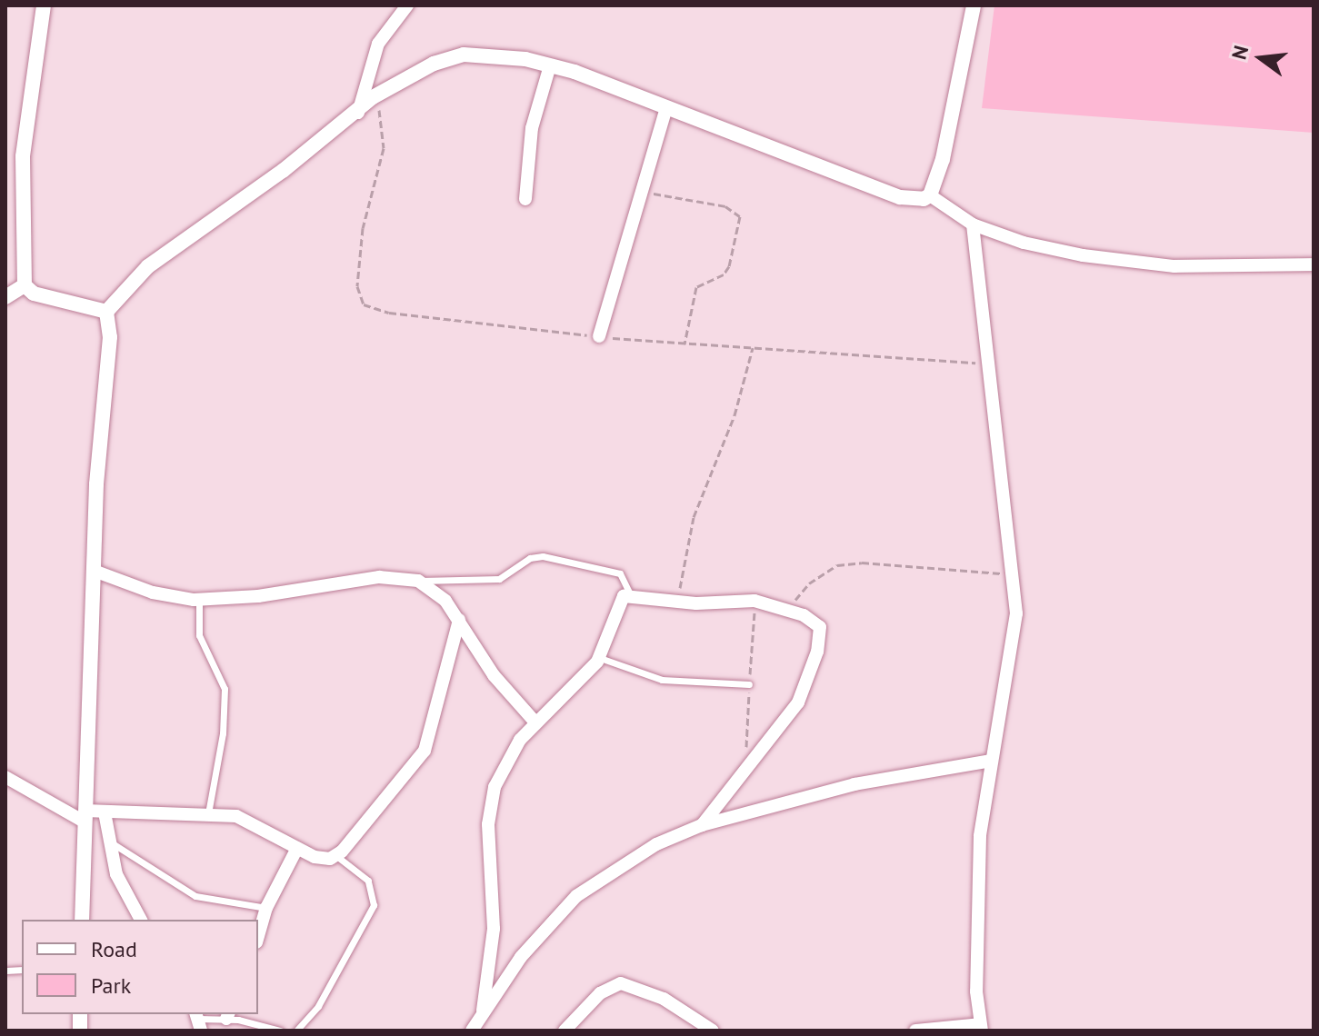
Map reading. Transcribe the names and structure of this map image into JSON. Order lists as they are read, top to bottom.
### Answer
{
  "legend": ["Road", "Park"],
  "north": "left"
}
